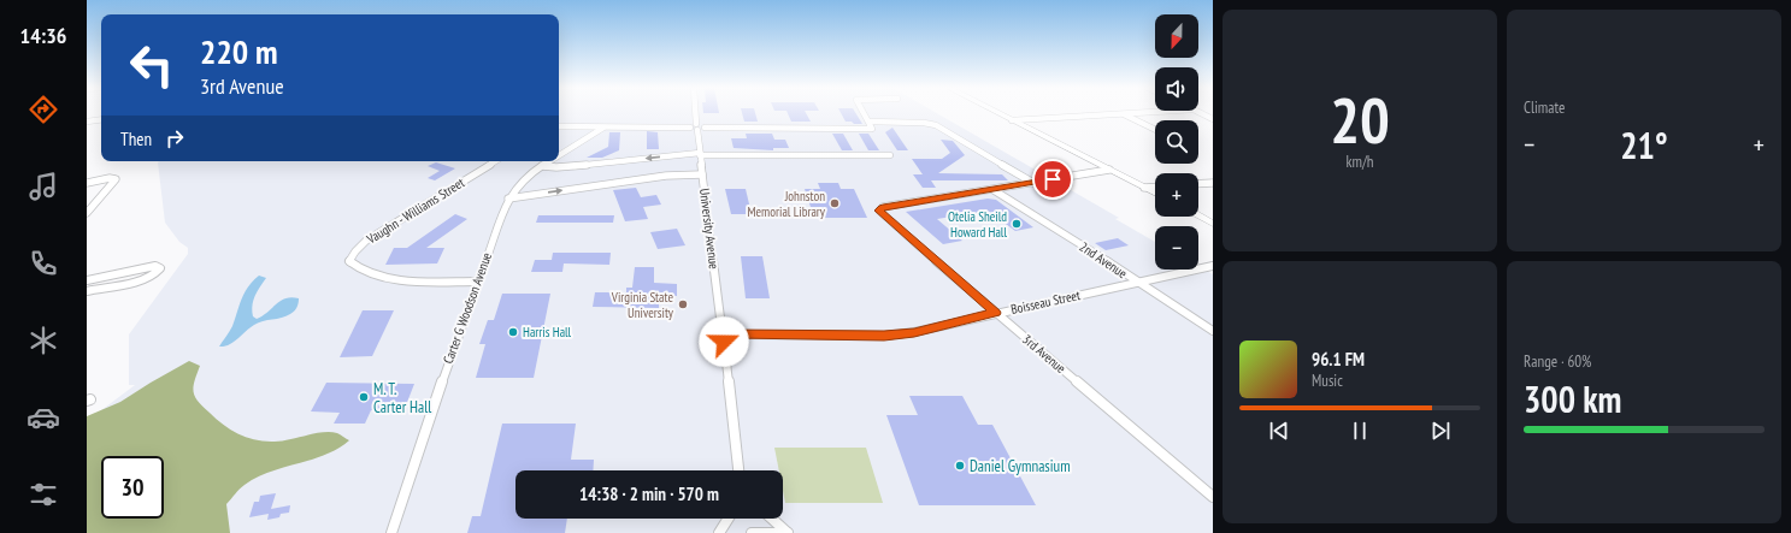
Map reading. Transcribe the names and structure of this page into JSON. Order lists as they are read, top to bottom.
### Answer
{
  "streets": {
    "street": [
      "Vaughn - Williams Street",
      "University Avenue",
      "2nd Avenue",
      "Boisseau Street",
      "Carter G Woodson Avenue",
      "3rd Avenue"
    ]
  },
  "crossings": [
    ["Vaughn - Williams Street", "Carter G Woodson Avenue"],
    ["University Avenue", "Boisseau Street"],
    ["2nd Avenue", "Boisseau Street"],
    ["2nd Avenue", "3rd Avenue"],
    ["Boisseau Street", "3rd Avenue"]
  ],
  "places": [
    "Johnston Memorial Library",
    "Otelia Sheild Howard Hall",
    "Virginia State University",
    "Harris Hall",
    "M. T. Carter Hall",
    "Daniel Gymnasium"
  ],
  "north": "bottom",
  "page": {
    "tabs": "14:36",
    "tile": [
      ["20", "km/h"],
      "Climate",
      ["Range · 60%", "300 km"]
    ],
    "map_buttons": ["+", "−"],
    "turn": ["220 m", "3rd Avenue"],
    "then": "Then",
    "heat": ["−", "21°", "+"],
    "song": ["96.1 FM", "Music"],
    "limit": "30",
    "trip": "14:38 · 2 min · 570 m"
  }
}
